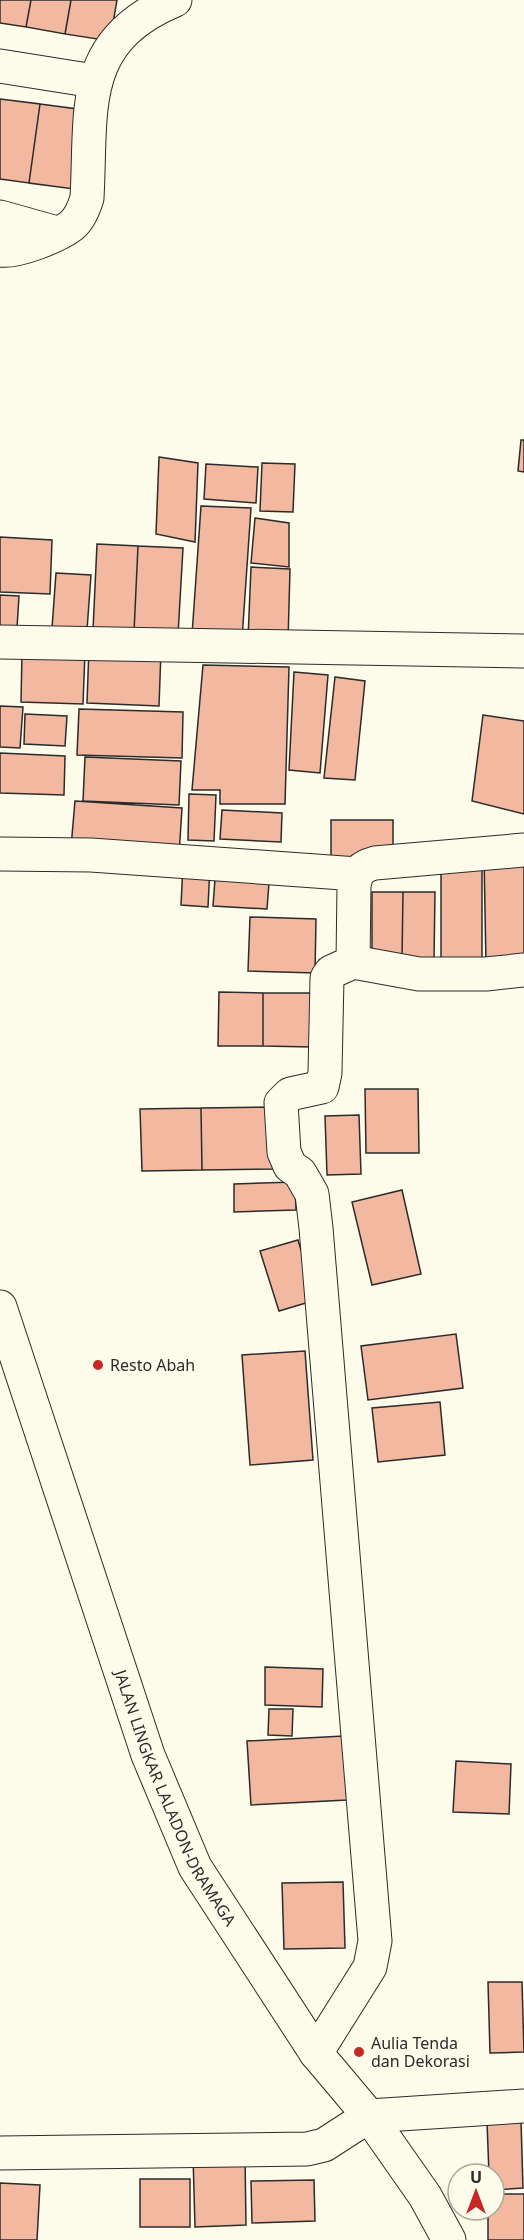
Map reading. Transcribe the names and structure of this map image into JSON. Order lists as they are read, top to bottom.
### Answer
{
  "streets": {
    "street": ["JALAN LINGKAR LALADON-DRAMAGA"]
  },
  "places": ["Resto Abah", "Aulia Tenda dan Dekorasi"],
  "north": "top"
}
